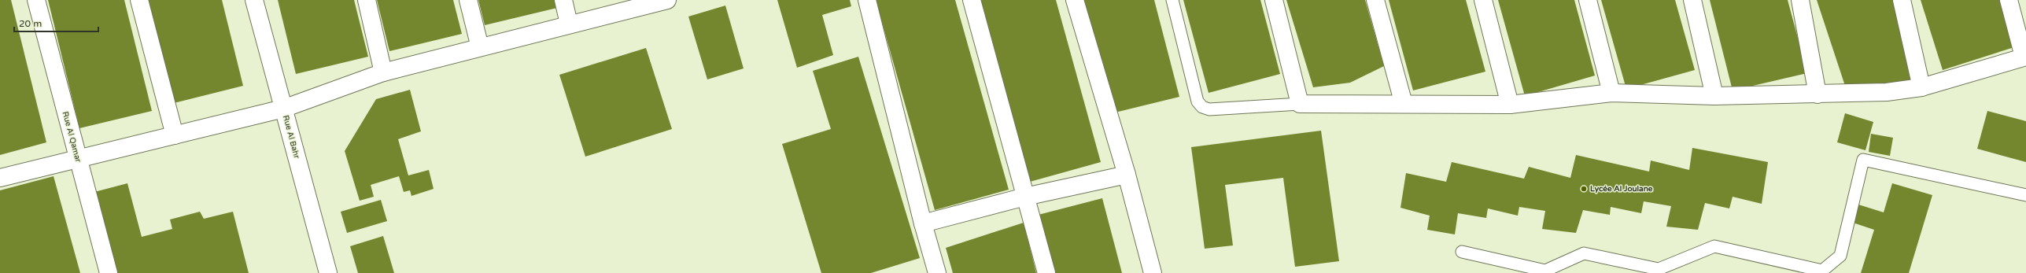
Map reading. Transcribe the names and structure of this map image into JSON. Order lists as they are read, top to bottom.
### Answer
{
  "streets": {
    "street": ["Rue Al Qamar", "Rue Al Bahr"]
  },
  "places": ["Lycée Al Joulane"],
  "scale_bar": "20 m"
}
